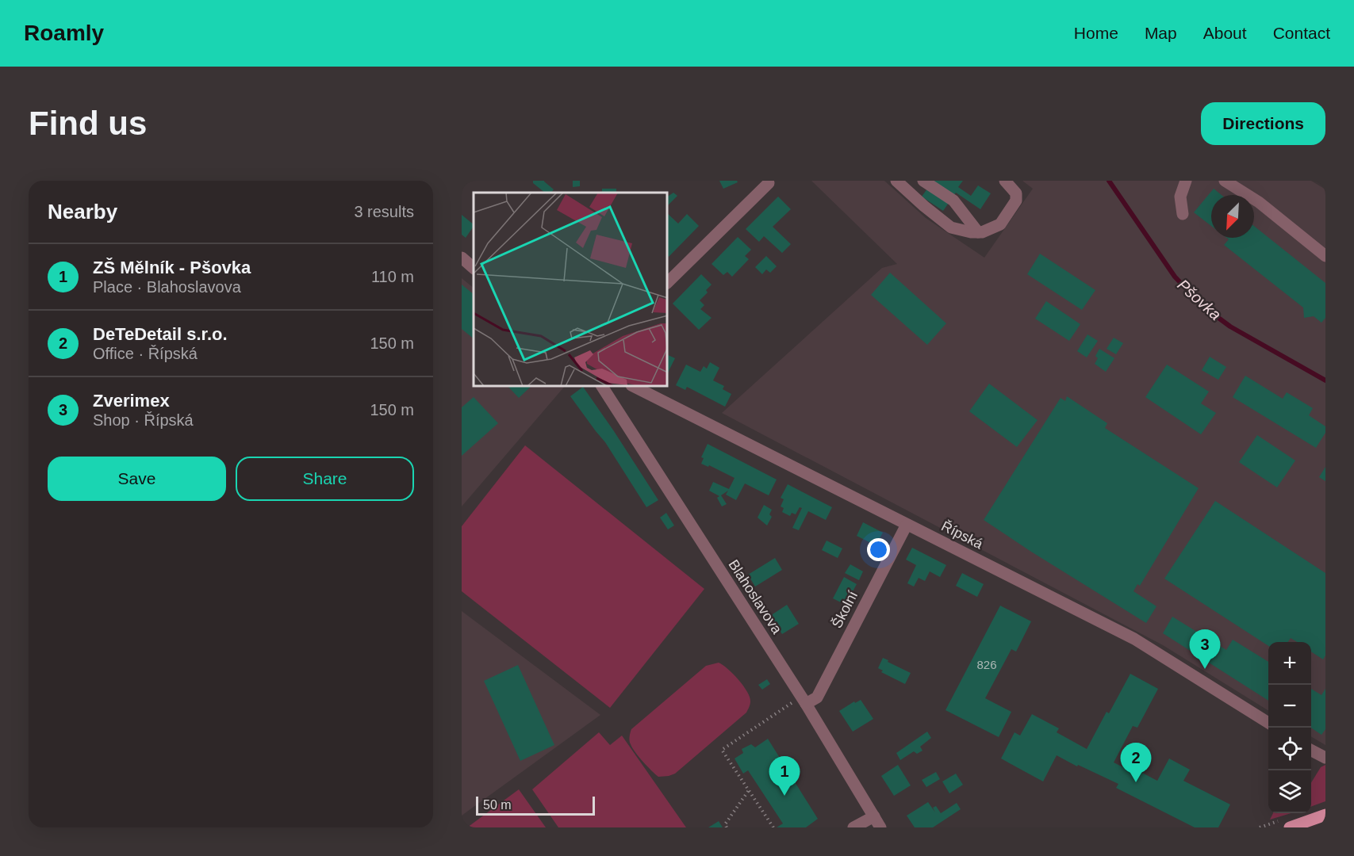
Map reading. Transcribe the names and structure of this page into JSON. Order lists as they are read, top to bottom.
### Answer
{
  "streets": {
    "street": ["Řípská", "Blahoslavova", "Školní"]
  },
  "crossings": [
    ["Řípská", "Školní"],
    ["Blahoslavova", "Školní"]
  ],
  "water": ["Pšovka"],
  "house_numbers": ["826"],
  "scale_bar": "50 m",
  "north": "bottom left",
  "page": {
    "header": "Roamly",
    "nav": [
      "Home",
      "Map",
      "About",
      "Contact"
    ],
    "buttons": [
      "Directions",
      ["Save", "Share"]
    ],
    "title": "Find us",
    "heading": ["Nearby", "3 results"],
    "list": [
      {
        "mark": "1",
        "name": "ZŠ Mělník - Pšovka",
        "note": "Place · Blahoslavova",
        "value": "110 m"
      },
      {
        "mark": "2",
        "name": "DeTeDetail s.r.o.",
        "note": "Office · Řípská",
        "value": "150 m"
      },
      {
        "mark": "3",
        "name": "Zverimex",
        "note": "Shop · Řípská",
        "value": "150 m"
      }
    ],
    "pins": ["3", "2", "1"],
    "map_buttons": ["+", "−"],
    "scale": "50 m"
  }
}
